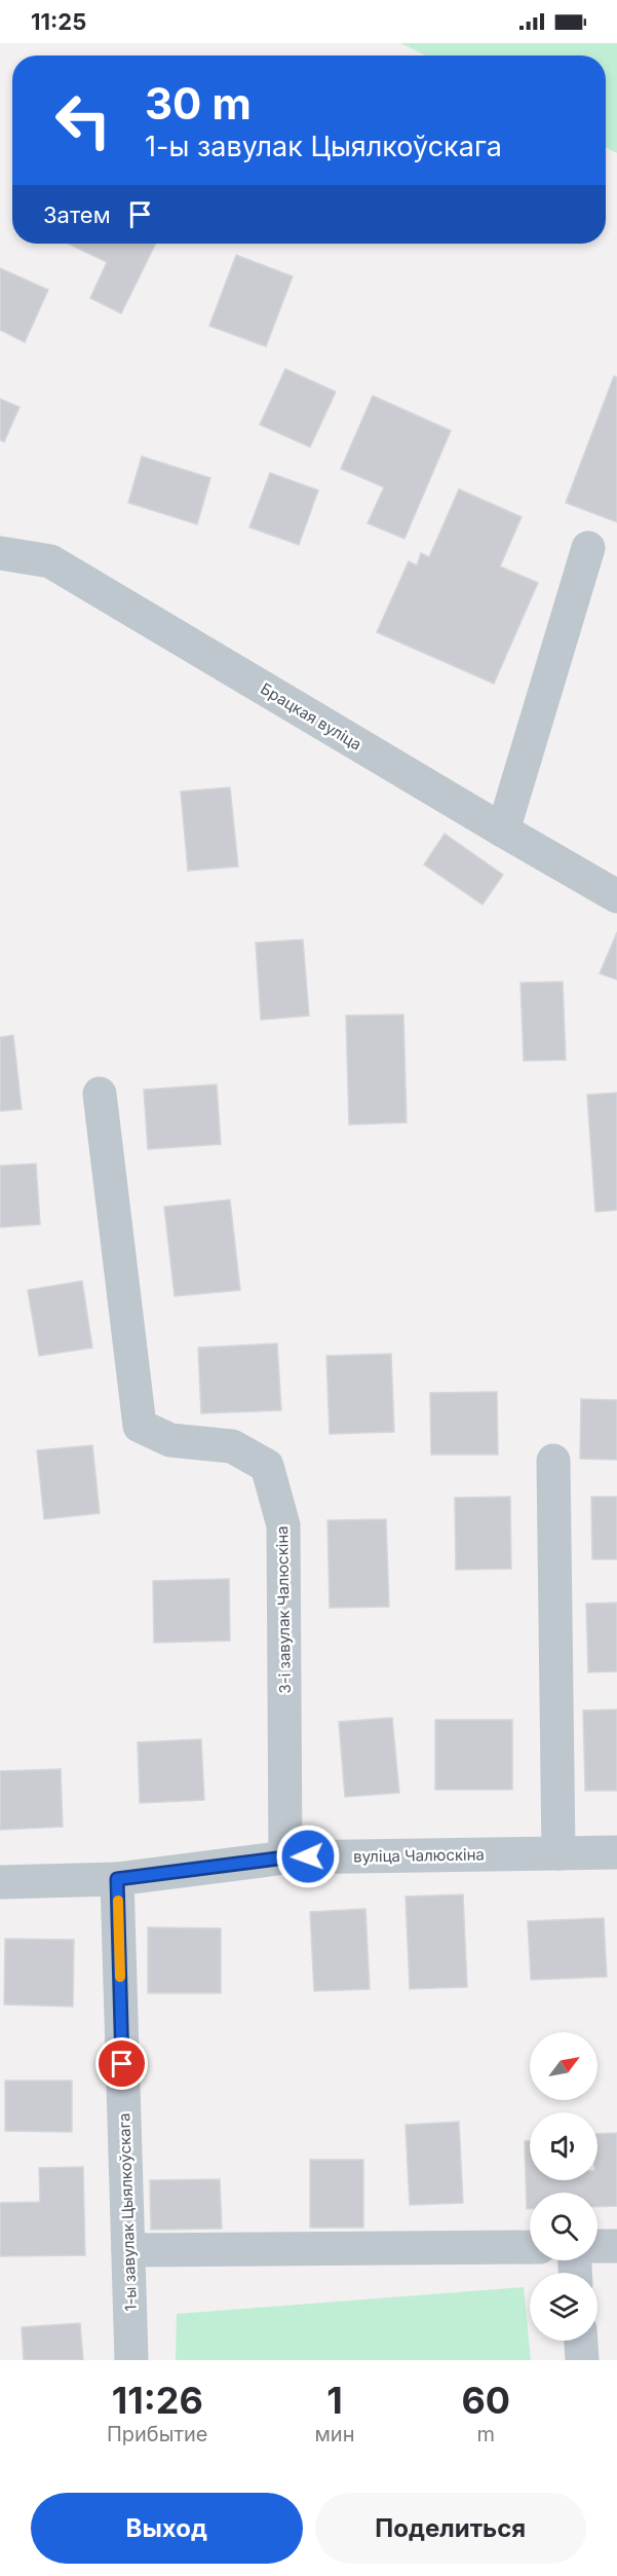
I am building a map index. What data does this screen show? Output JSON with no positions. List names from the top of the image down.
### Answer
{
  "streets": {
    "street": [
      "Брацкая вуліца",
      "3-і завулак Чалюскіна",
      "вуліца Чалюскіна",
      "1-ы завулак Цыялкоўскага"
    ]
  },
  "crossings": [
    ["3-і завулак Чалюскіна", "вуліца Чалюскіна"],
    ["вуліца Чалюскіна", "1-ы завулак Цыялкоўскага"]
  ],
  "north": "top right",
  "page": {
    "status": "11:25",
    "turn": ["30 m", "1-ы завулак Цыялкоўскага"],
    "then": "Затем",
    "eta": [
      "11:26",
      "Прибытие",
      "1",
      "мин",
      "60",
      "m"
    ],
    "buttons": ["Выход", "Поделиться"]
  }
}
